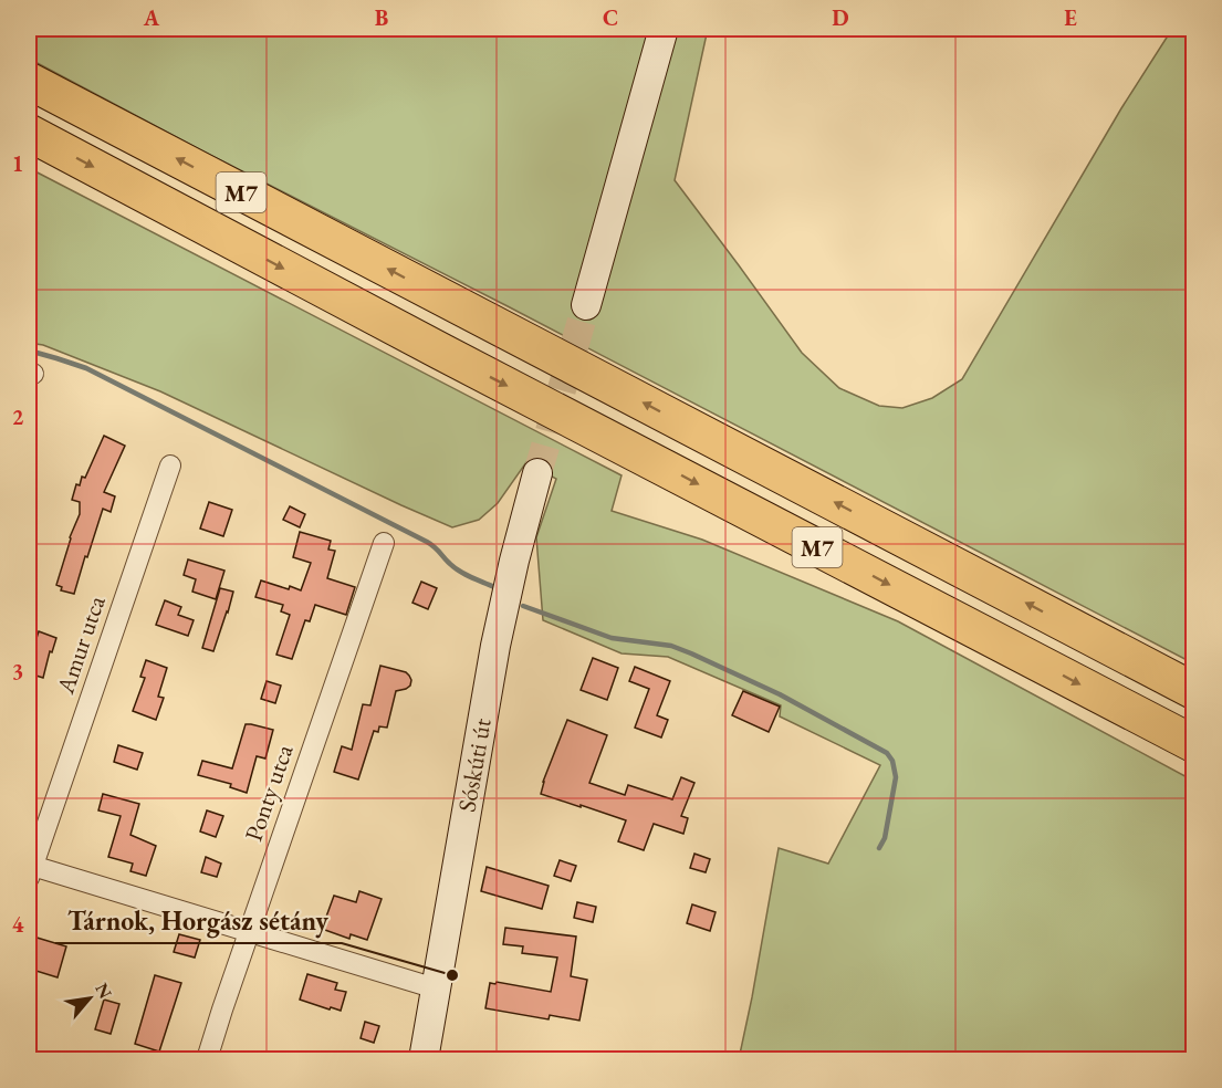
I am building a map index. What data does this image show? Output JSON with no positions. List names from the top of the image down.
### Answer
{
  "streets": {
    "highway": ["M7"],
    "main road": ["Sóskúti út"],
    "street": ["Amur utca", "Ponty utca"]
  },
  "places": ["Tárnok, Horgász sétány"],
  "north": "top right",
  "grid": {
    "columns": [
      "A",
      "B",
      "C",
      "D",
      "E"
    ],
    "rows": [
      "1",
      "2",
      "3",
      "4"
    ]
  }
}
